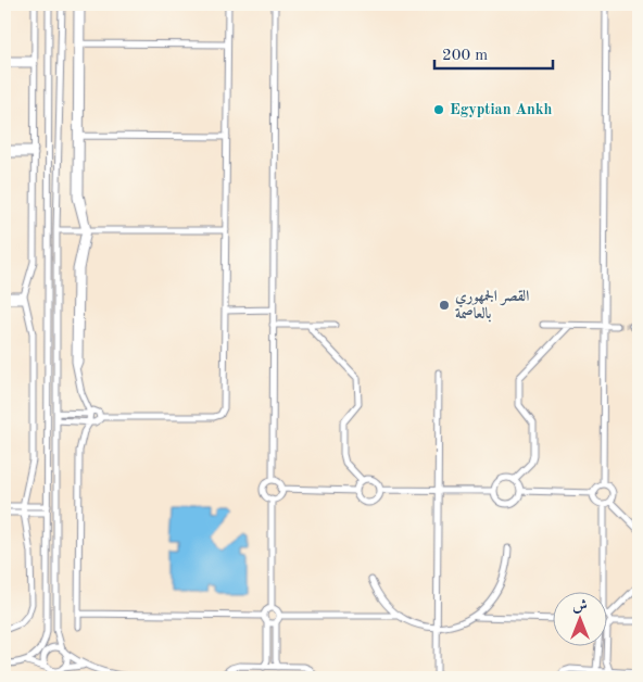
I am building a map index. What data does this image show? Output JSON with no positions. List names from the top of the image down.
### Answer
{
  "places": ["Egyptian Ankh", "القصر الجمهوري بالعاصمة"],
  "scale_bar": "200 m",
  "north": "top"
}
